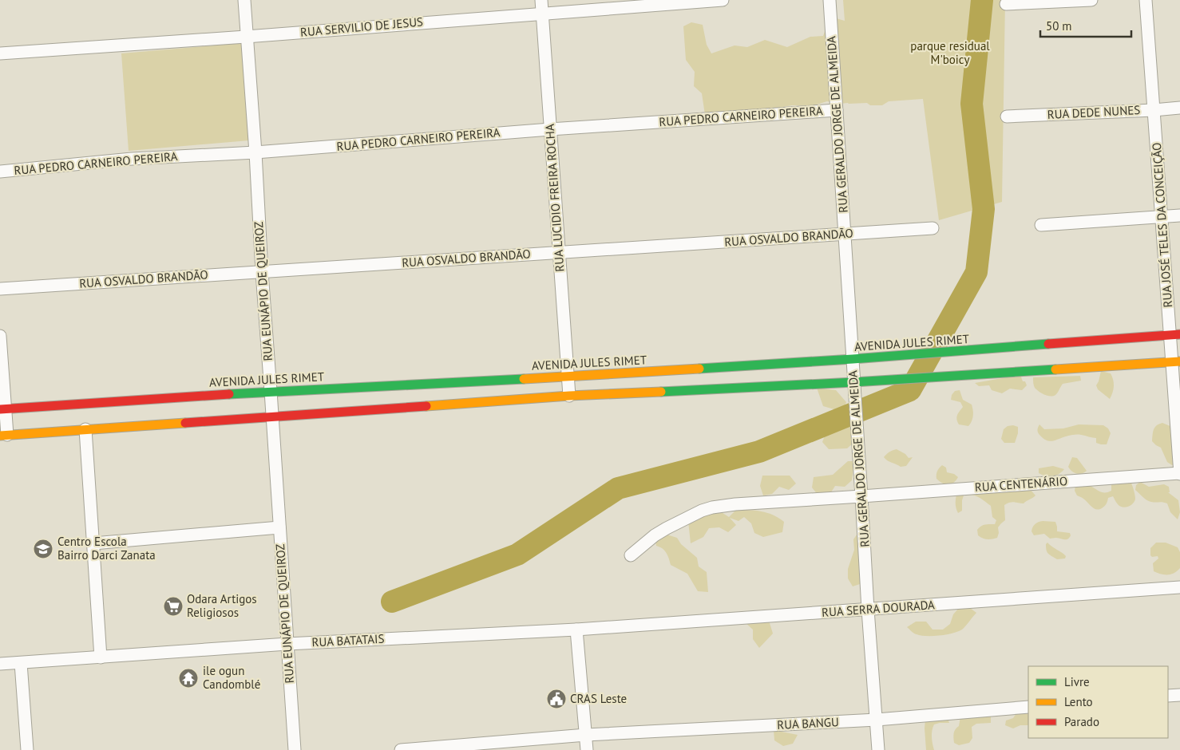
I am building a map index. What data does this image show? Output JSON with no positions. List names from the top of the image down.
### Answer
{
  "streets": {
    "main road": ["AVENIDA JULES RIMET"],
    "street": [
      "RUA SERVILIO DE JESUS",
      "RUA DEDE NUNES",
      "RUA PEDRO CARNEIRO PEREIRA",
      "RUA GERALDO JORGE DE ALMEIDA",
      "RUA LUCIDIO FREIRA ROCHA",
      "RUA JOSÉ TELES DA CONCEIÇÃO",
      "RUA OSVALDO BRANDÃO",
      "RUA EUNÁPIO DE QUEIROZ",
      "RUA CENTENÁRIO",
      "RUA SERRA DOURADA",
      "RUA BATATAIS",
      "RUA BANGU"
    ]
  },
  "crossings": [
    ["RUA SERVILIO DE JESUS", "RUA LUCIDIO FREIRA ROCHA"],
    ["RUA SERVILIO DE JESUS", "RUA EUNÁPIO DE QUEIROZ"],
    ["RUA DEDE NUNES", "RUA JOSÉ TELES DA CONCEIÇÃO"],
    ["RUA PEDRO CARNEIRO PEREIRA", "RUA GERALDO JORGE DE ALMEIDA"],
    ["RUA PEDRO CARNEIRO PEREIRA", "RUA LUCIDIO FREIRA ROCHA"],
    ["RUA PEDRO CARNEIRO PEREIRA", "RUA EUNÁPIO DE QUEIROZ"],
    ["RUA GERALDO JORGE DE ALMEIDA", "RUA OSVALDO BRANDÃO"],
    ["RUA GERALDO JORGE DE ALMEIDA", "AVENIDA JULES RIMET"],
    ["RUA GERALDO JORGE DE ALMEIDA", "RUA CENTENÁRIO"],
    ["RUA GERALDO JORGE DE ALMEIDA", "RUA SERRA DOURADA"],
    ["RUA GERALDO JORGE DE ALMEIDA", "RUA BANGU"],
    ["RUA LUCIDIO FREIRA ROCHA", "RUA OSVALDO BRANDÃO"],
    ["RUA LUCIDIO FREIRA ROCHA", "AVENIDA JULES RIMET"],
    ["RUA JOSÉ TELES DA CONCEIÇÃO", "AVENIDA JULES RIMET"],
    ["RUA JOSÉ TELES DA CONCEIÇÃO", "RUA CENTENÁRIO"],
    ["RUA OSVALDO BRANDÃO", "RUA EUNÁPIO DE QUEIROZ"],
    ["RUA EUNÁPIO DE QUEIROZ", "AVENIDA JULES RIMET"],
    ["RUA EUNÁPIO DE QUEIROZ", "RUA BATATAIS"],
    ["RUA SERRA DOURADA", "RUA BATATAIS"]
  ],
  "parks": ["parque residual M'boicy"],
  "places": {
    "school or university": ["Centro Escola Bairro Darci Zanata"],
    "supermarket": ["Odara Artigos Religiosos"],
    "temple": ["ile ogun Candomblé"],
    "public building": ["CRAS Leste"]
  },
  "legend": ["Livre", "Lento", "Parado"],
  "scale_bar": "50 m"
}
